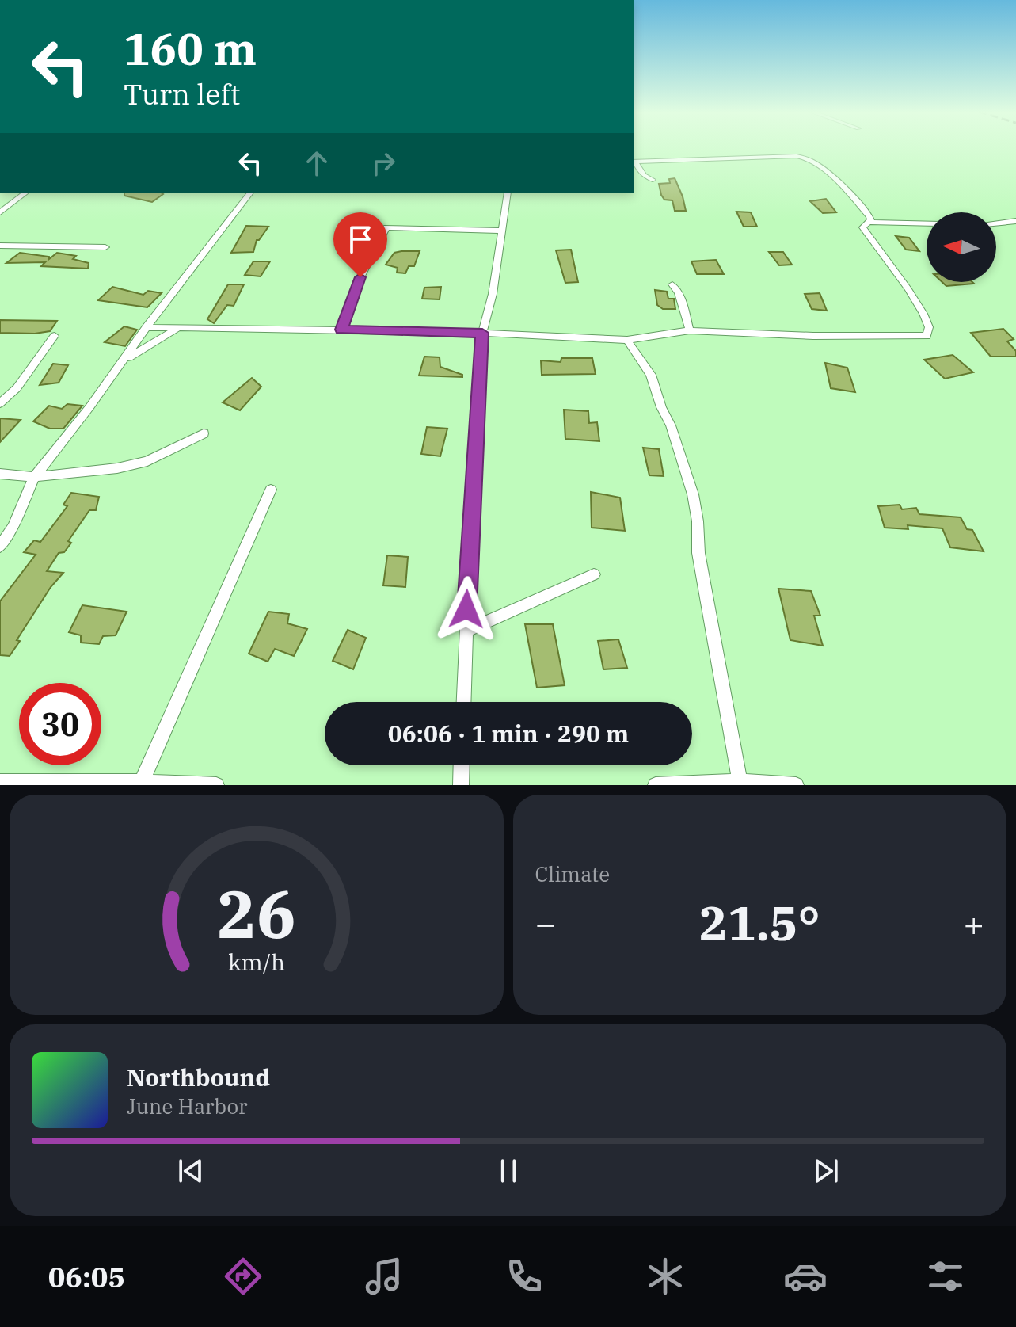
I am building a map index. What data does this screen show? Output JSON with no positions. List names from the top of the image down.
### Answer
{
  "north": "left",
  "page": {
    "turn": ["160 m", "Turn left"],
    "limit": "30",
    "trip": "06:06 · 1 min · 290 m",
    "tile": "Climate",
    "heat": ["−", "21.5°", "+"],
    "song": ["Northbound", "June Harbor"],
    "tabs": "06:05",
    "gauge": ["26", "km/h"]
  }
}
